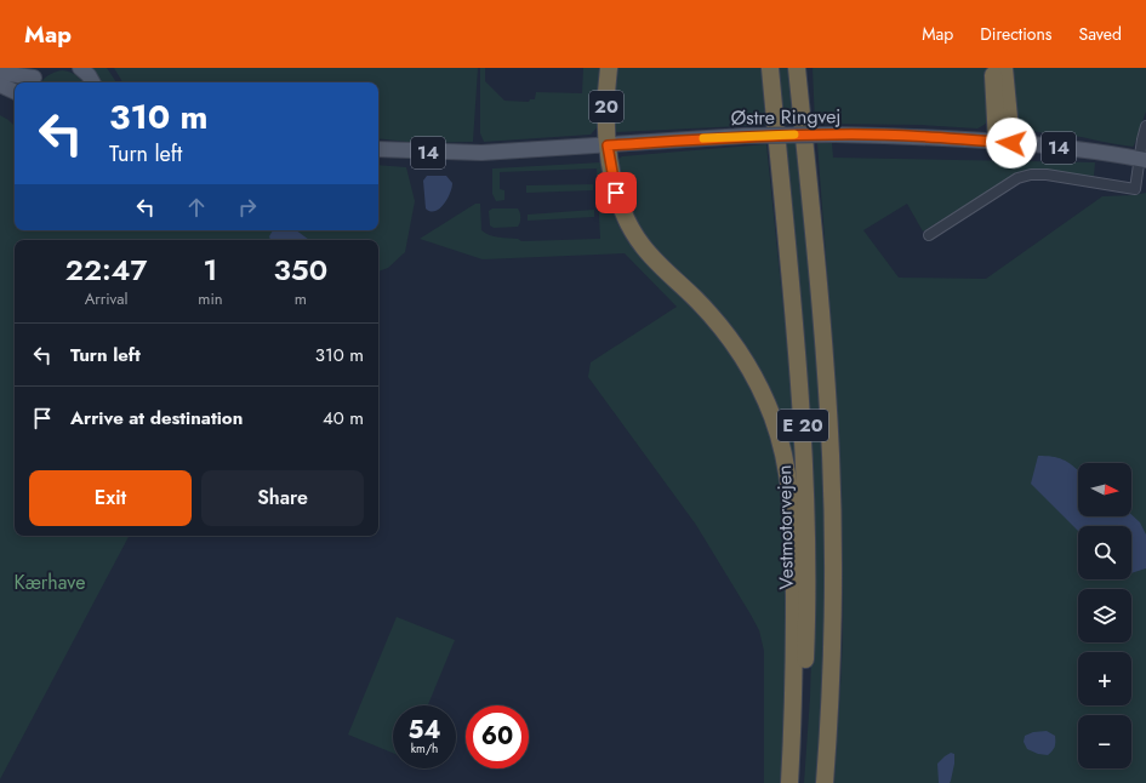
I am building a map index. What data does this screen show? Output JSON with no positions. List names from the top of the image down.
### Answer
{
  "streets": {
    "highway": ["20", "E 20", "Vestmotorvejen"],
    "main road": ["Østre Ringvej", "14"]
  },
  "crossings": [
    ["20", "Østre Ringvej"],
    ["20", "E 20"],
    ["Østre Ringvej", "E 20"]
  ],
  "parks": ["Kærhave"],
  "north": "right",
  "page": {
    "header": "Map",
    "nav": ["Map", "Directions", "Saved"],
    "turn": ["310 m", "Turn left"],
    "eta": [
      "22:47",
      "Arrival",
      "1",
      "min",
      "350",
      "m"
    ],
    "list": [
      {
        "name": "Turn left",
        "value": "310 m"
      },
      {
        "name": "Arrive at destination",
        "value": "40 m"
      }
    ],
    "buttons": ["Exit", "Share"],
    "map_buttons": ["+", "−"],
    "speed": "54 km/h",
    "limit": "60"
  }
}
